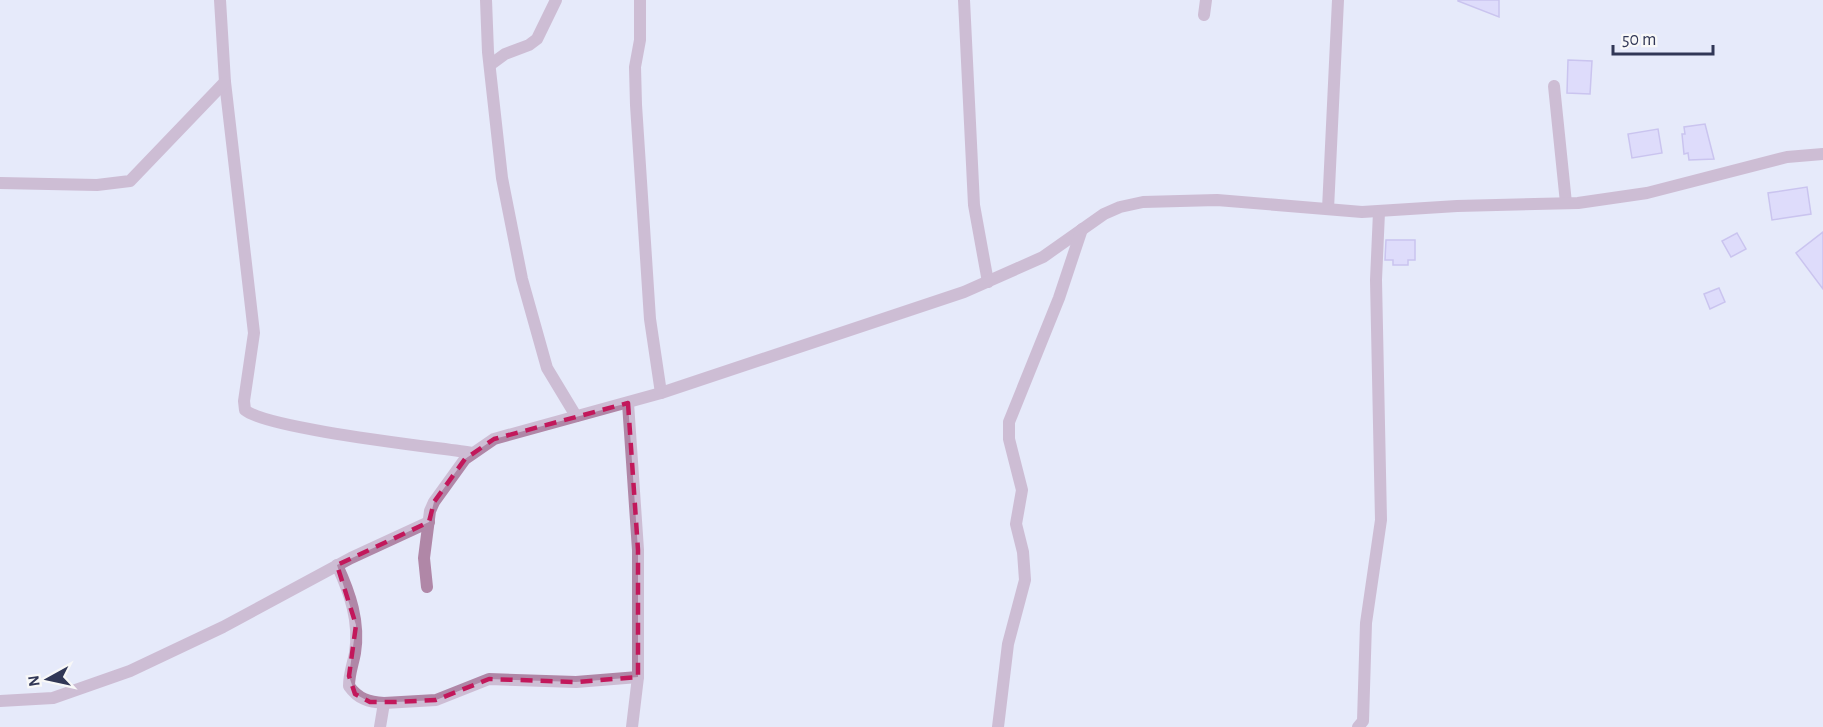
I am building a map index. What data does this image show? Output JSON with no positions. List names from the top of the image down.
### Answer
{
  "scale_bar": "50 m",
  "north": "left"
}
